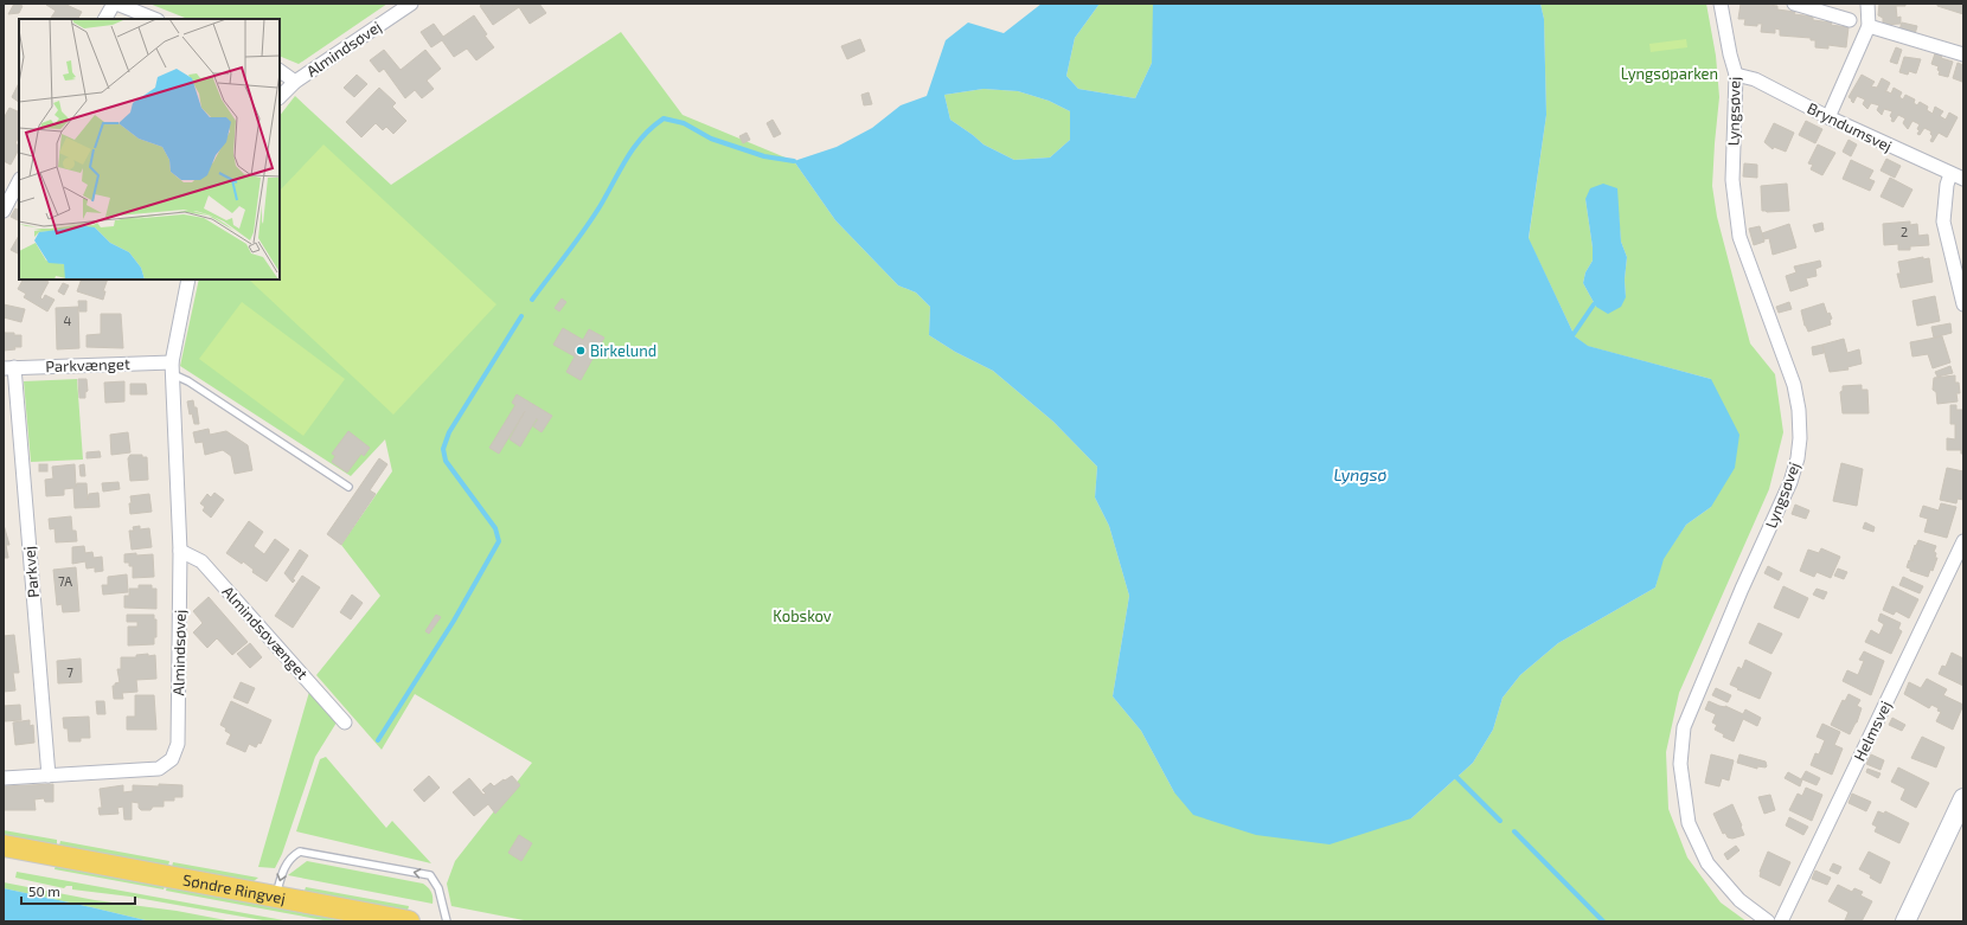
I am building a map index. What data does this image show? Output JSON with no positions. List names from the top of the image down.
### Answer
{
  "streets": {
    "main road": ["Søndre Ringvej"],
    "street": [
      "Almindsøvej",
      "Lyngsøvej",
      "Bryndumsvej",
      "Parkvænget",
      "Parkvej",
      "Almindsøvænget",
      "Helmsvej"
    ]
  },
  "crossings": [
    ["Almindsøvej", "Parkvænget"],
    ["Almindsøvej", "Parkvej"],
    ["Almindsøvej", "Almindsøvænget"],
    ["Lyngsøvej", "Bryndumsvej"],
    ["Parkvænget", "Parkvej"]
  ],
  "water": ["Lyngsø"],
  "parks": ["Lyngsøparken", "Kobskov"],
  "places": ["Birkelund"],
  "house_numbers": [
    "2",
    "4",
    "7A",
    "7"
  ],
  "scale_bar": "50 m"
}
